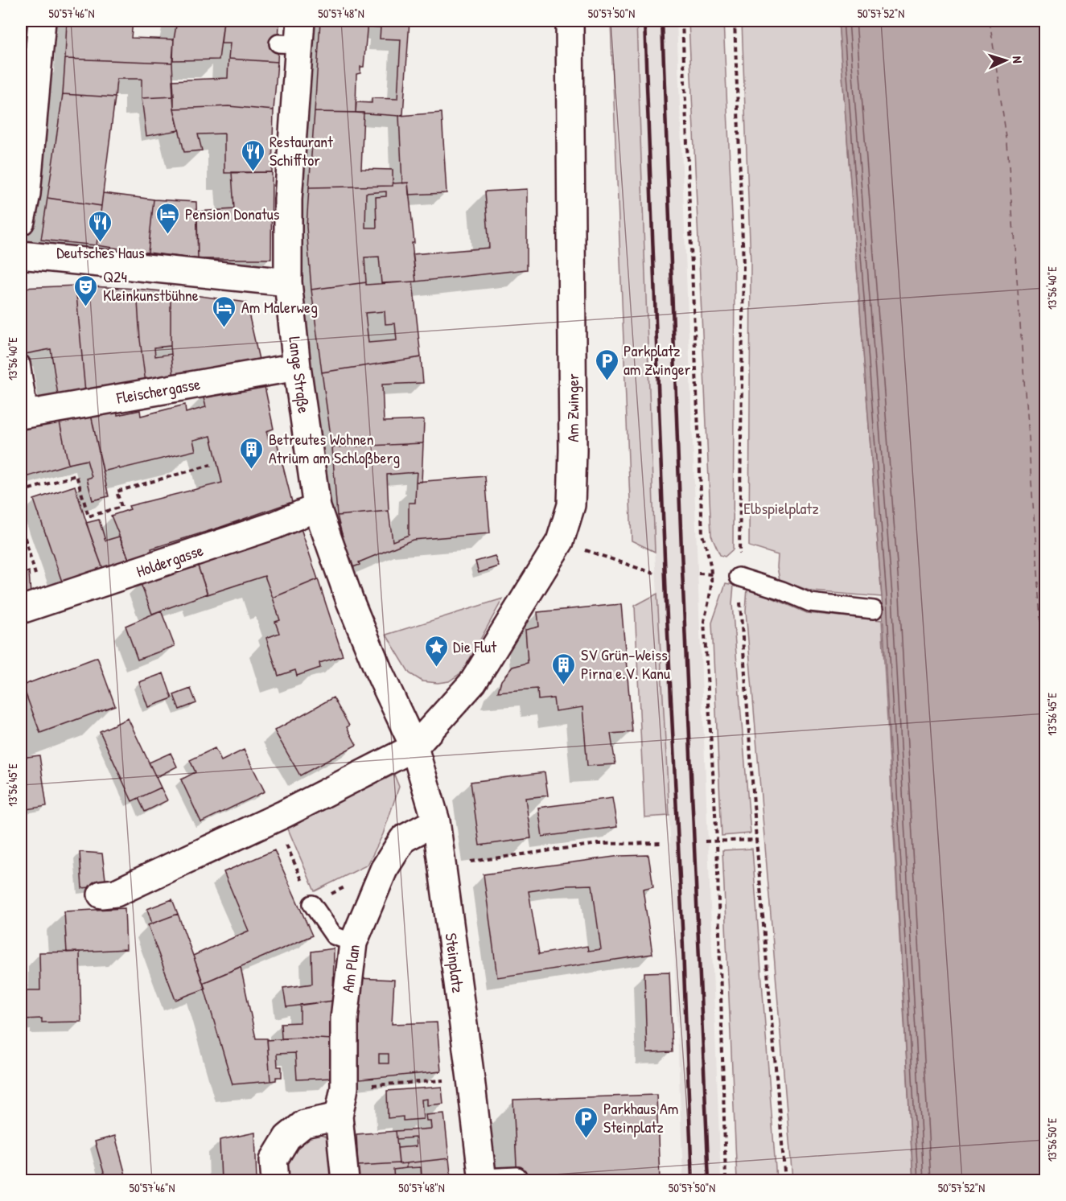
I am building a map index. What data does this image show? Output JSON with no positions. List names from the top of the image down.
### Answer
{
  "streets": {
    "street": [
      "Lange Straße",
      "Fleischergasse",
      "Am Zwinger",
      "Holdergasse",
      "Steinplatz",
      "Am Plan"
    ]
  },
  "crossings": [
    ["Lange Straße", "Fleischergasse"],
    ["Lange Straße", "Holdergasse"],
    ["Lange Straße", "Steinplatz"],
    ["Am Zwinger", "Steinplatz"],
    ["Steinplatz", "Am Plan"]
  ],
  "parks": ["Elbspielplatz"],
  "places": {
    "restaurant": ["Restaurant Schifftor", "Deutsches Haus"],
    "hotel": ["Pension Donatus", "Am Malerweg"],
    "theatre": ["Q24 Kleinkunstbühne"],
    "parking": ["Parkplatz am Zwinger", "Parkhaus Am Steinplatz"],
    "building": ["Betreutes Wohnen Atrium am Schloßberg", "SV Grün-Weiss Pirna e.V. Kanu"],
    "place": ["Die Flut"]
  },
  "north": "right",
  "coordinates": [
    "50°57'46\"N",
    "50°57'48\"N",
    "50°57'50\"N",
    "50°57'52\"N",
    "13°56'40\"E",
    "13°56'45\"E",
    "13°56'50\"E"
  ]
}
